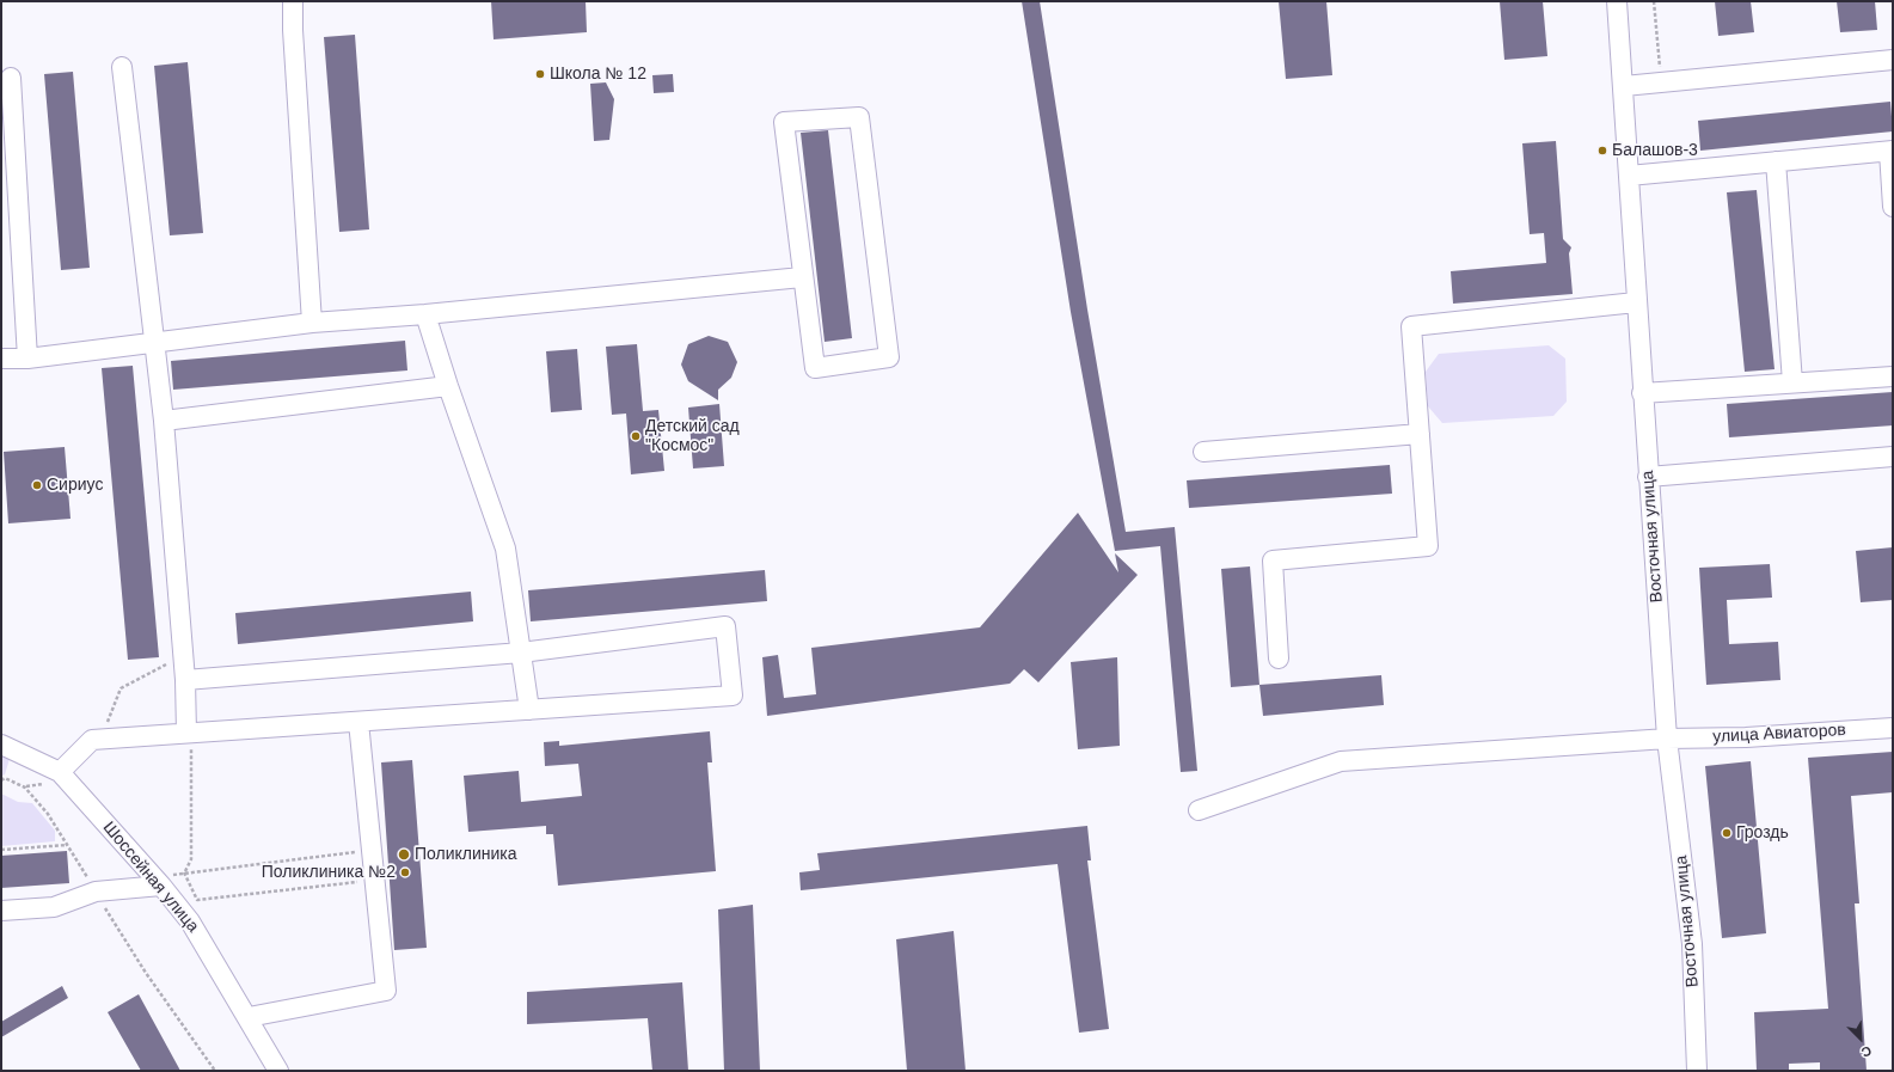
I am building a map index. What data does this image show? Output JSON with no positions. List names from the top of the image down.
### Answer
{
  "streets": {
    "street": ["Восточная улица", "улица Авиаторов", "Шоссейная улица"]
  },
  "crossings": [
    ["Восточная улица", "улица Авиаторов"]
  ],
  "places": [
    "Школа № 12",
    "Балашов-3",
    "Детский сад \"Космос\"",
    "Сириус",
    "Гроздь",
    "Поликлиника",
    "Поликлиника №2"
  ],
  "north": "bottom right"
}
